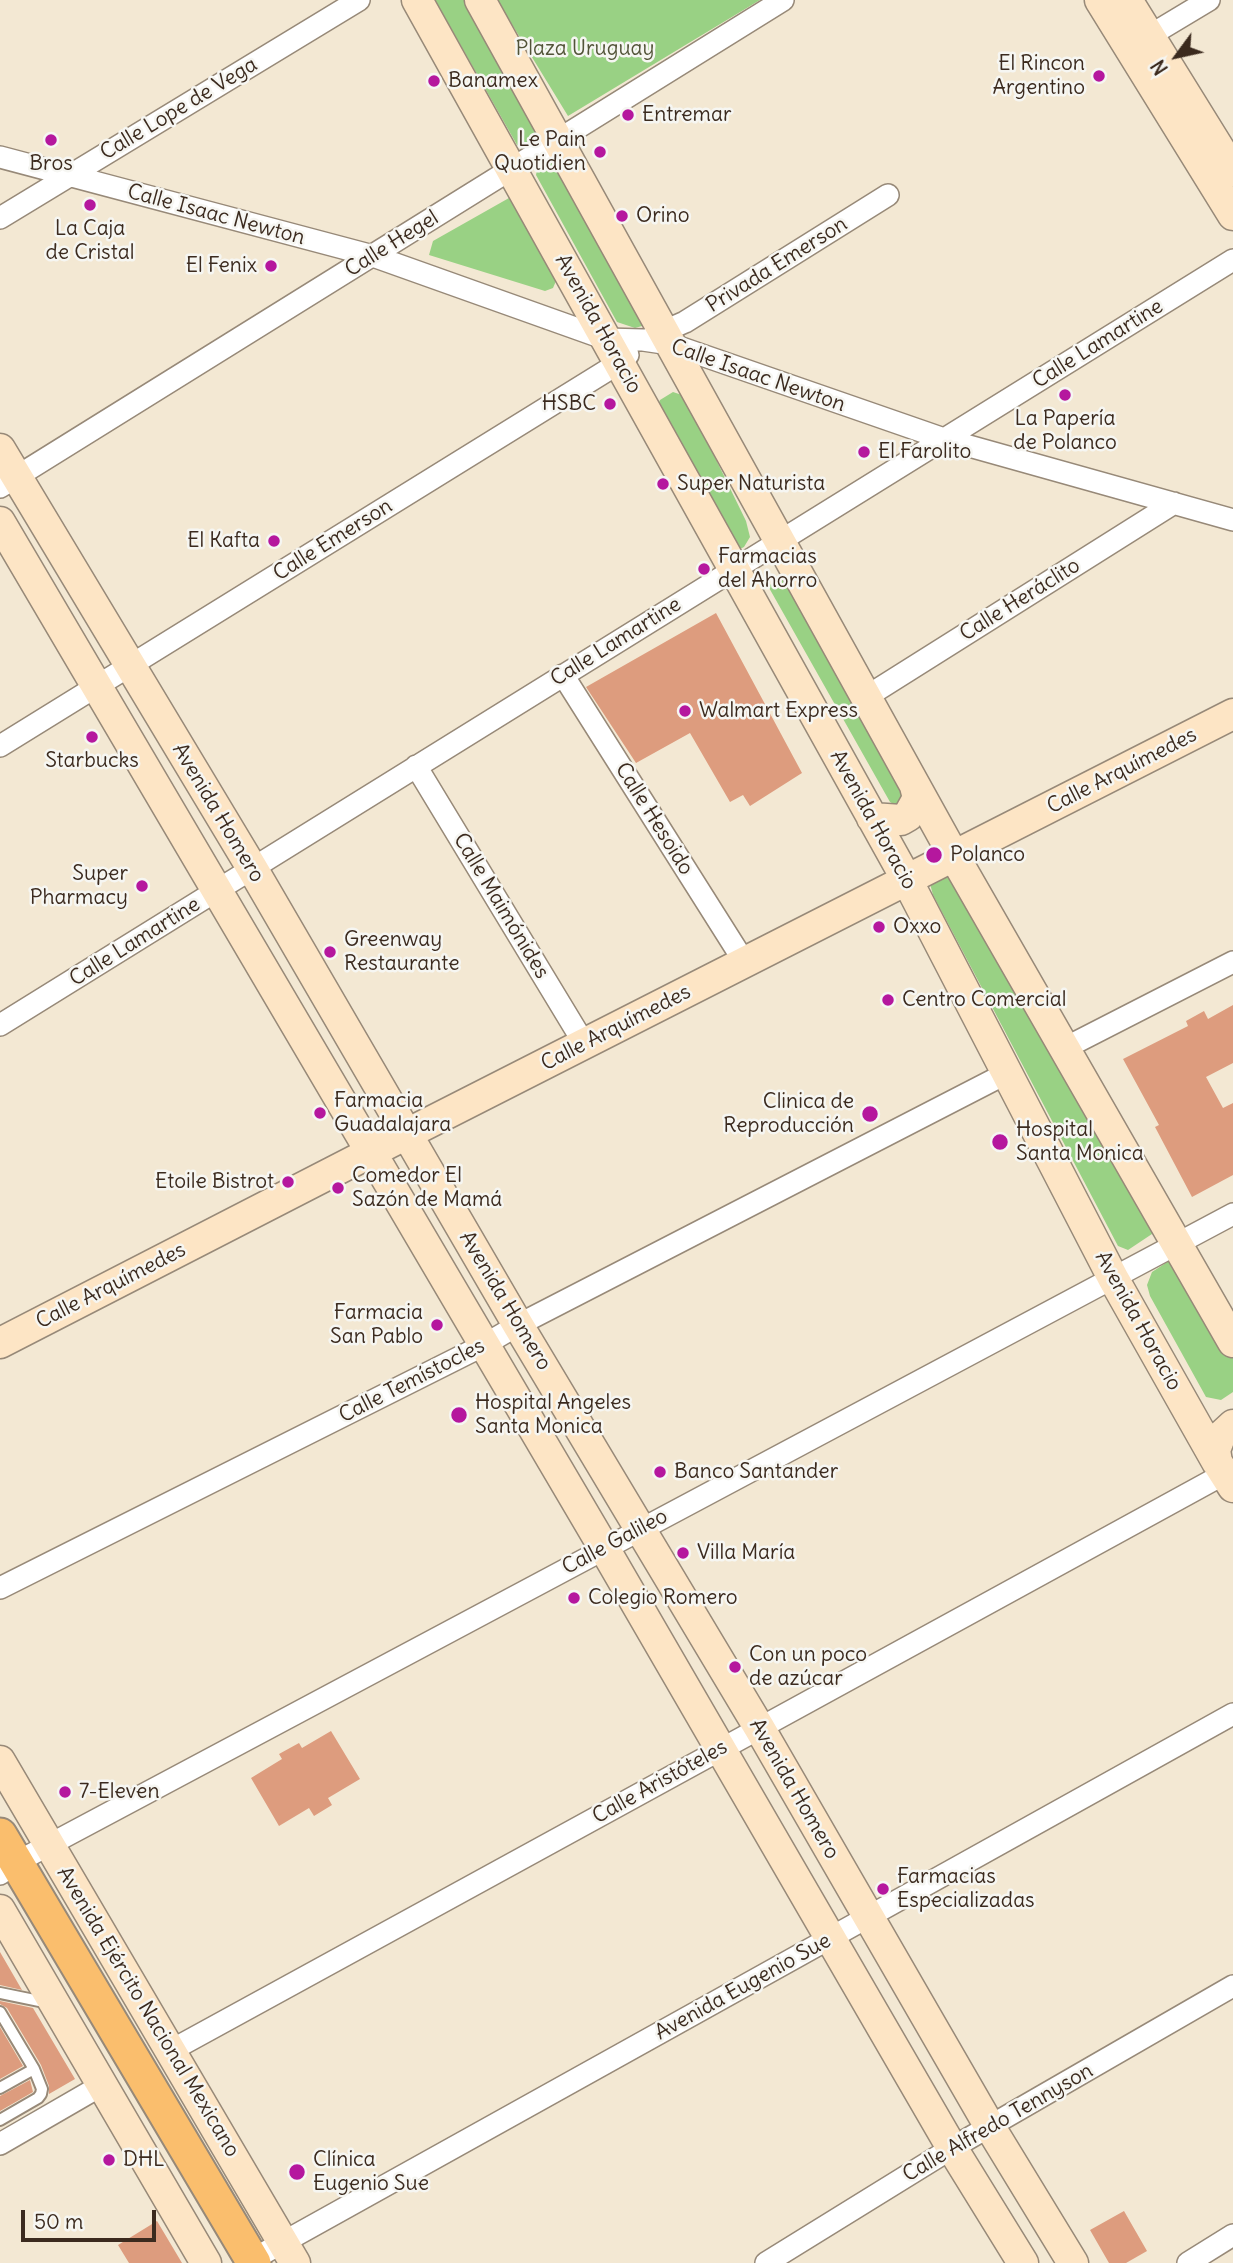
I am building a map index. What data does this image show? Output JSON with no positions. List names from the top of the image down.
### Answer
{
  "streets": {
    "main road": ["Avenida Ejército Nacional Mexicano"],
    "street": [
      "Calle Lope de Vega",
      "Calle Isaac Newton",
      "Calle Hegel",
      "Privada Emerson",
      "Avenida Horacio",
      "Calle Lamartine",
      "Calle Emerson",
      "Calle Heráclito",
      "Calle Arquímedes",
      "Avenida Homero",
      "Calle Hesoido",
      "Calle Maimónides",
      "Calle Temístocles",
      "Calle Galileo",
      "Calle Aristóteles",
      "Avenida Eugenio Sue",
      "Calle Alfredo Tennyson"
    ]
  },
  "crossings": [
    ["Calle Lope de Vega", "Calle Isaac Newton"],
    ["Calle Isaac Newton", "Calle Hegel"],
    ["Calle Isaac Newton", "Privada Emerson"],
    ["Calle Isaac Newton", "Avenida Horacio"],
    ["Calle Isaac Newton", "Calle Lamartine"],
    ["Calle Isaac Newton", "Calle Emerson"],
    ["Calle Isaac Newton", "Calle Heráclito"],
    ["Calle Hegel", "Avenida Horacio"],
    ["Calle Hegel", "Avenida Homero"],
    ["Avenida Horacio", "Calle Lamartine"],
    ["Avenida Horacio", "Calle Emerson"],
    ["Avenida Horacio", "Calle Arquímedes"],
    ["Avenida Horacio", "Calle Temístocles"],
    ["Avenida Horacio", "Calle Galileo"],
    ["Avenida Horacio", "Calle Aristóteles"],
    ["Calle Lamartine", "Avenida Homero"],
    ["Calle Lamartine", "Calle Hesoido"],
    ["Calle Lamartine", "Calle Maimónides"],
    ["Calle Emerson", "Avenida Homero"],
    ["Calle Arquímedes", "Avenida Homero"],
    ["Calle Arquímedes", "Calle Hesoido"],
    ["Calle Arquímedes", "Calle Maimónides"],
    ["Avenida Homero", "Calle Temístocles"],
    ["Avenida Homero", "Calle Galileo"],
    ["Avenida Homero", "Calle Aristóteles"],
    ["Avenida Homero", "Avenida Eugenio Sue"],
    ["Avenida Homero", "Calle Alfredo Tennyson"],
    ["Calle Galileo", "Avenida Ejército Nacional Mexicano"],
    ["Calle Aristóteles", "Avenida Ejército Nacional Mexicano"],
    ["Avenida Eugenio Sue", "Avenida Ejército Nacional Mexicano"]
  ],
  "parks": ["Plaza Uruguay"],
  "places": [
    "El Rincon Argentino",
    "Banamex",
    "Entremar",
    "Bros",
    "Le Pain Quotidien",
    "La Caja de Cristal",
    "Orino",
    "El Fenix",
    "La Papería de Polanco",
    "HSBC",
    "El Farolito",
    "Super Naturista",
    "El Kafta",
    "Farmacias del Ahorro",
    "Walmart Express",
    "Starbucks",
    "Polanco",
    "Super Pharmacy",
    "Oxxo",
    "Greenway Restaurante",
    "Centro Comercial",
    "Farmacia Guadalajara",
    "Clinica de Reproducción",
    "Hospital Santa Monica",
    "Etoile Bistrot",
    "Comedor El Sazón de Mamá",
    "Farmacia San Pablo",
    "Hospital Angeles Santa Monica",
    "Banco Santander",
    "Villa María",
    "Colegio Romero",
    "Con un poco de azúcar",
    "7-Eleven",
    "Farmacias Especializadas",
    "DHL",
    "Clínica Eugenio Sue"
  ],
  "scale_bar": "50 m",
  "north": "bottom left"
}
